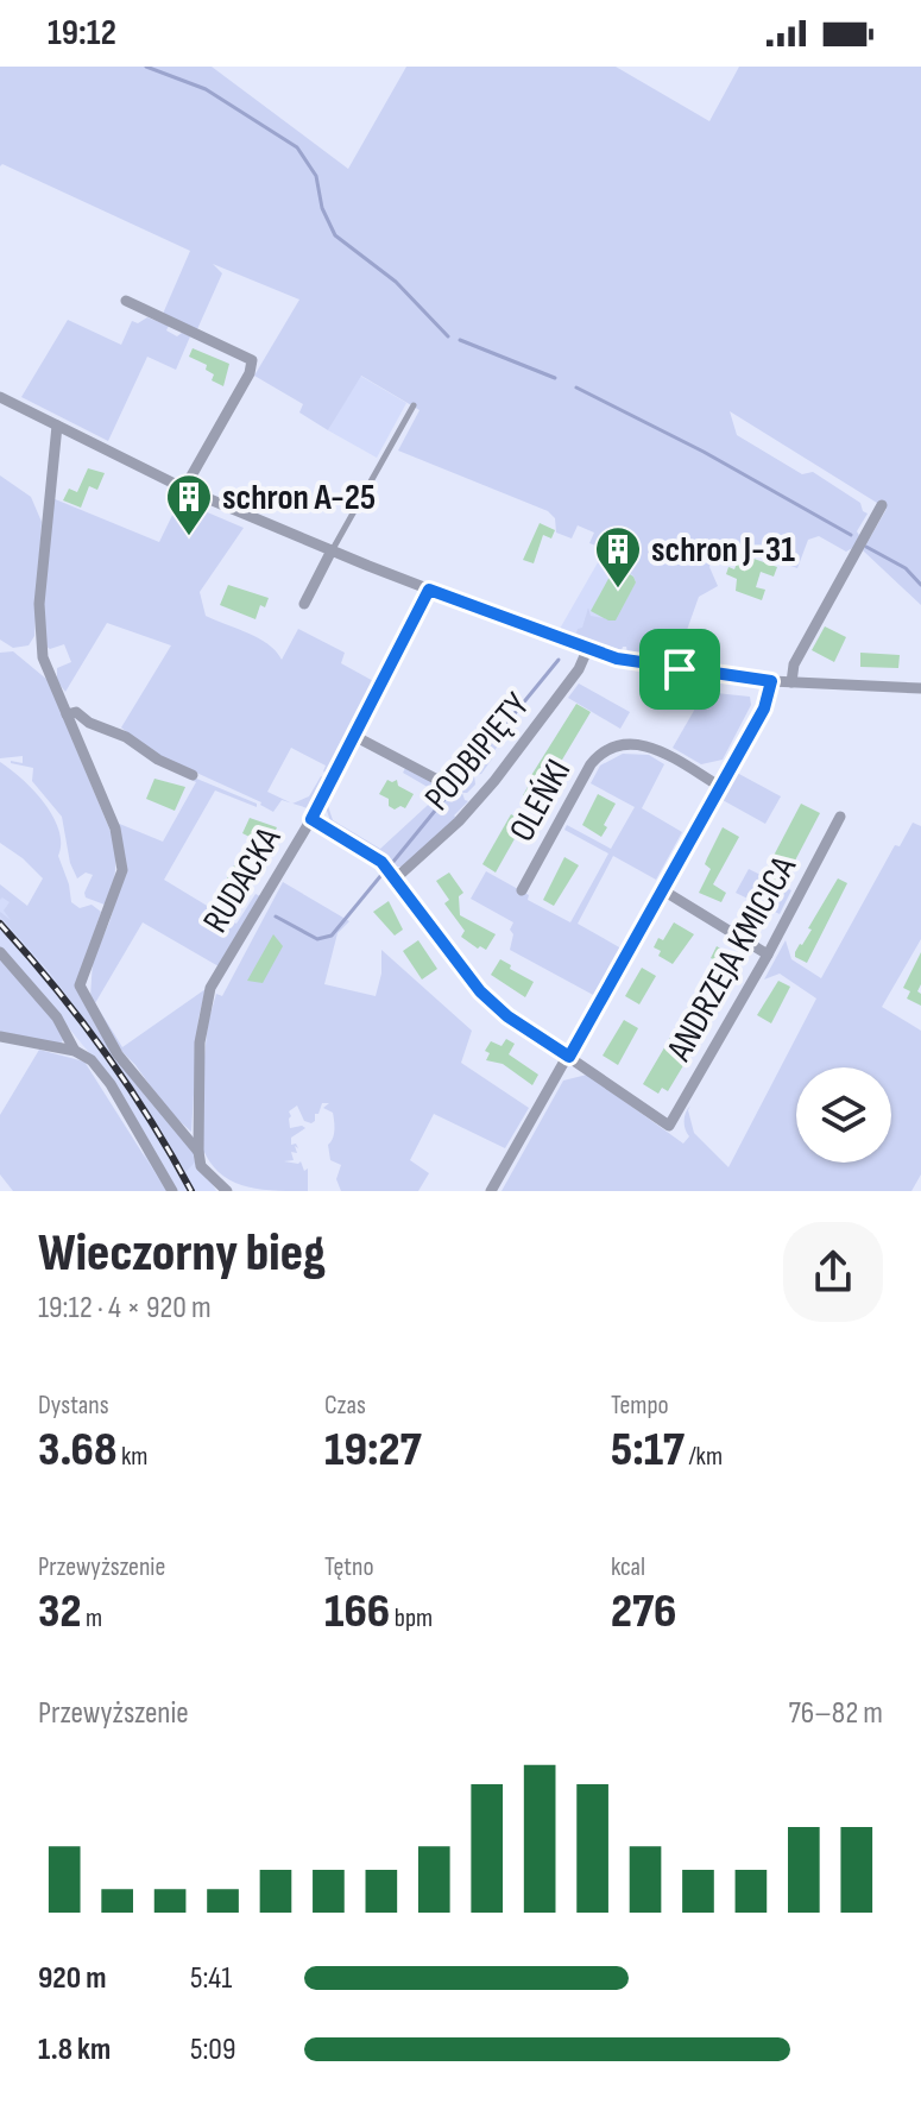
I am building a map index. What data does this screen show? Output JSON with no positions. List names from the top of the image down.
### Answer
{
  "streets": {
    "street": [
      "PODBIPIĘTY",
      "OLEŃKI",
      "RUDACKA",
      "ANDRZEJA KMICICA"
    ]
  },
  "places": {
    "building": ["schron A-25", "schron J-31"]
  },
  "page": {
    "status": "19:12",
    "heading": ["Wieczorny bieg", "19:12 · 4 × 920 m"],
    "stats": [
      ["Dystans", "3.68 km"],
      ["Czas", "19:27"],
      ["Tempo", "5:17 /km"],
      ["Przewyższenie", "32 m"],
      ["Tętno", "166 bpm"],
      ["kcal", "276"]
    ],
    "chart": ["Przewyższenie", "76–82 m"],
    "list": [
      {
        "name": "920 m",
        "note": "5:41"
      },
      {
        "name": "1.8 km",
        "note": "5:09"
      }
    ]
  }
}
